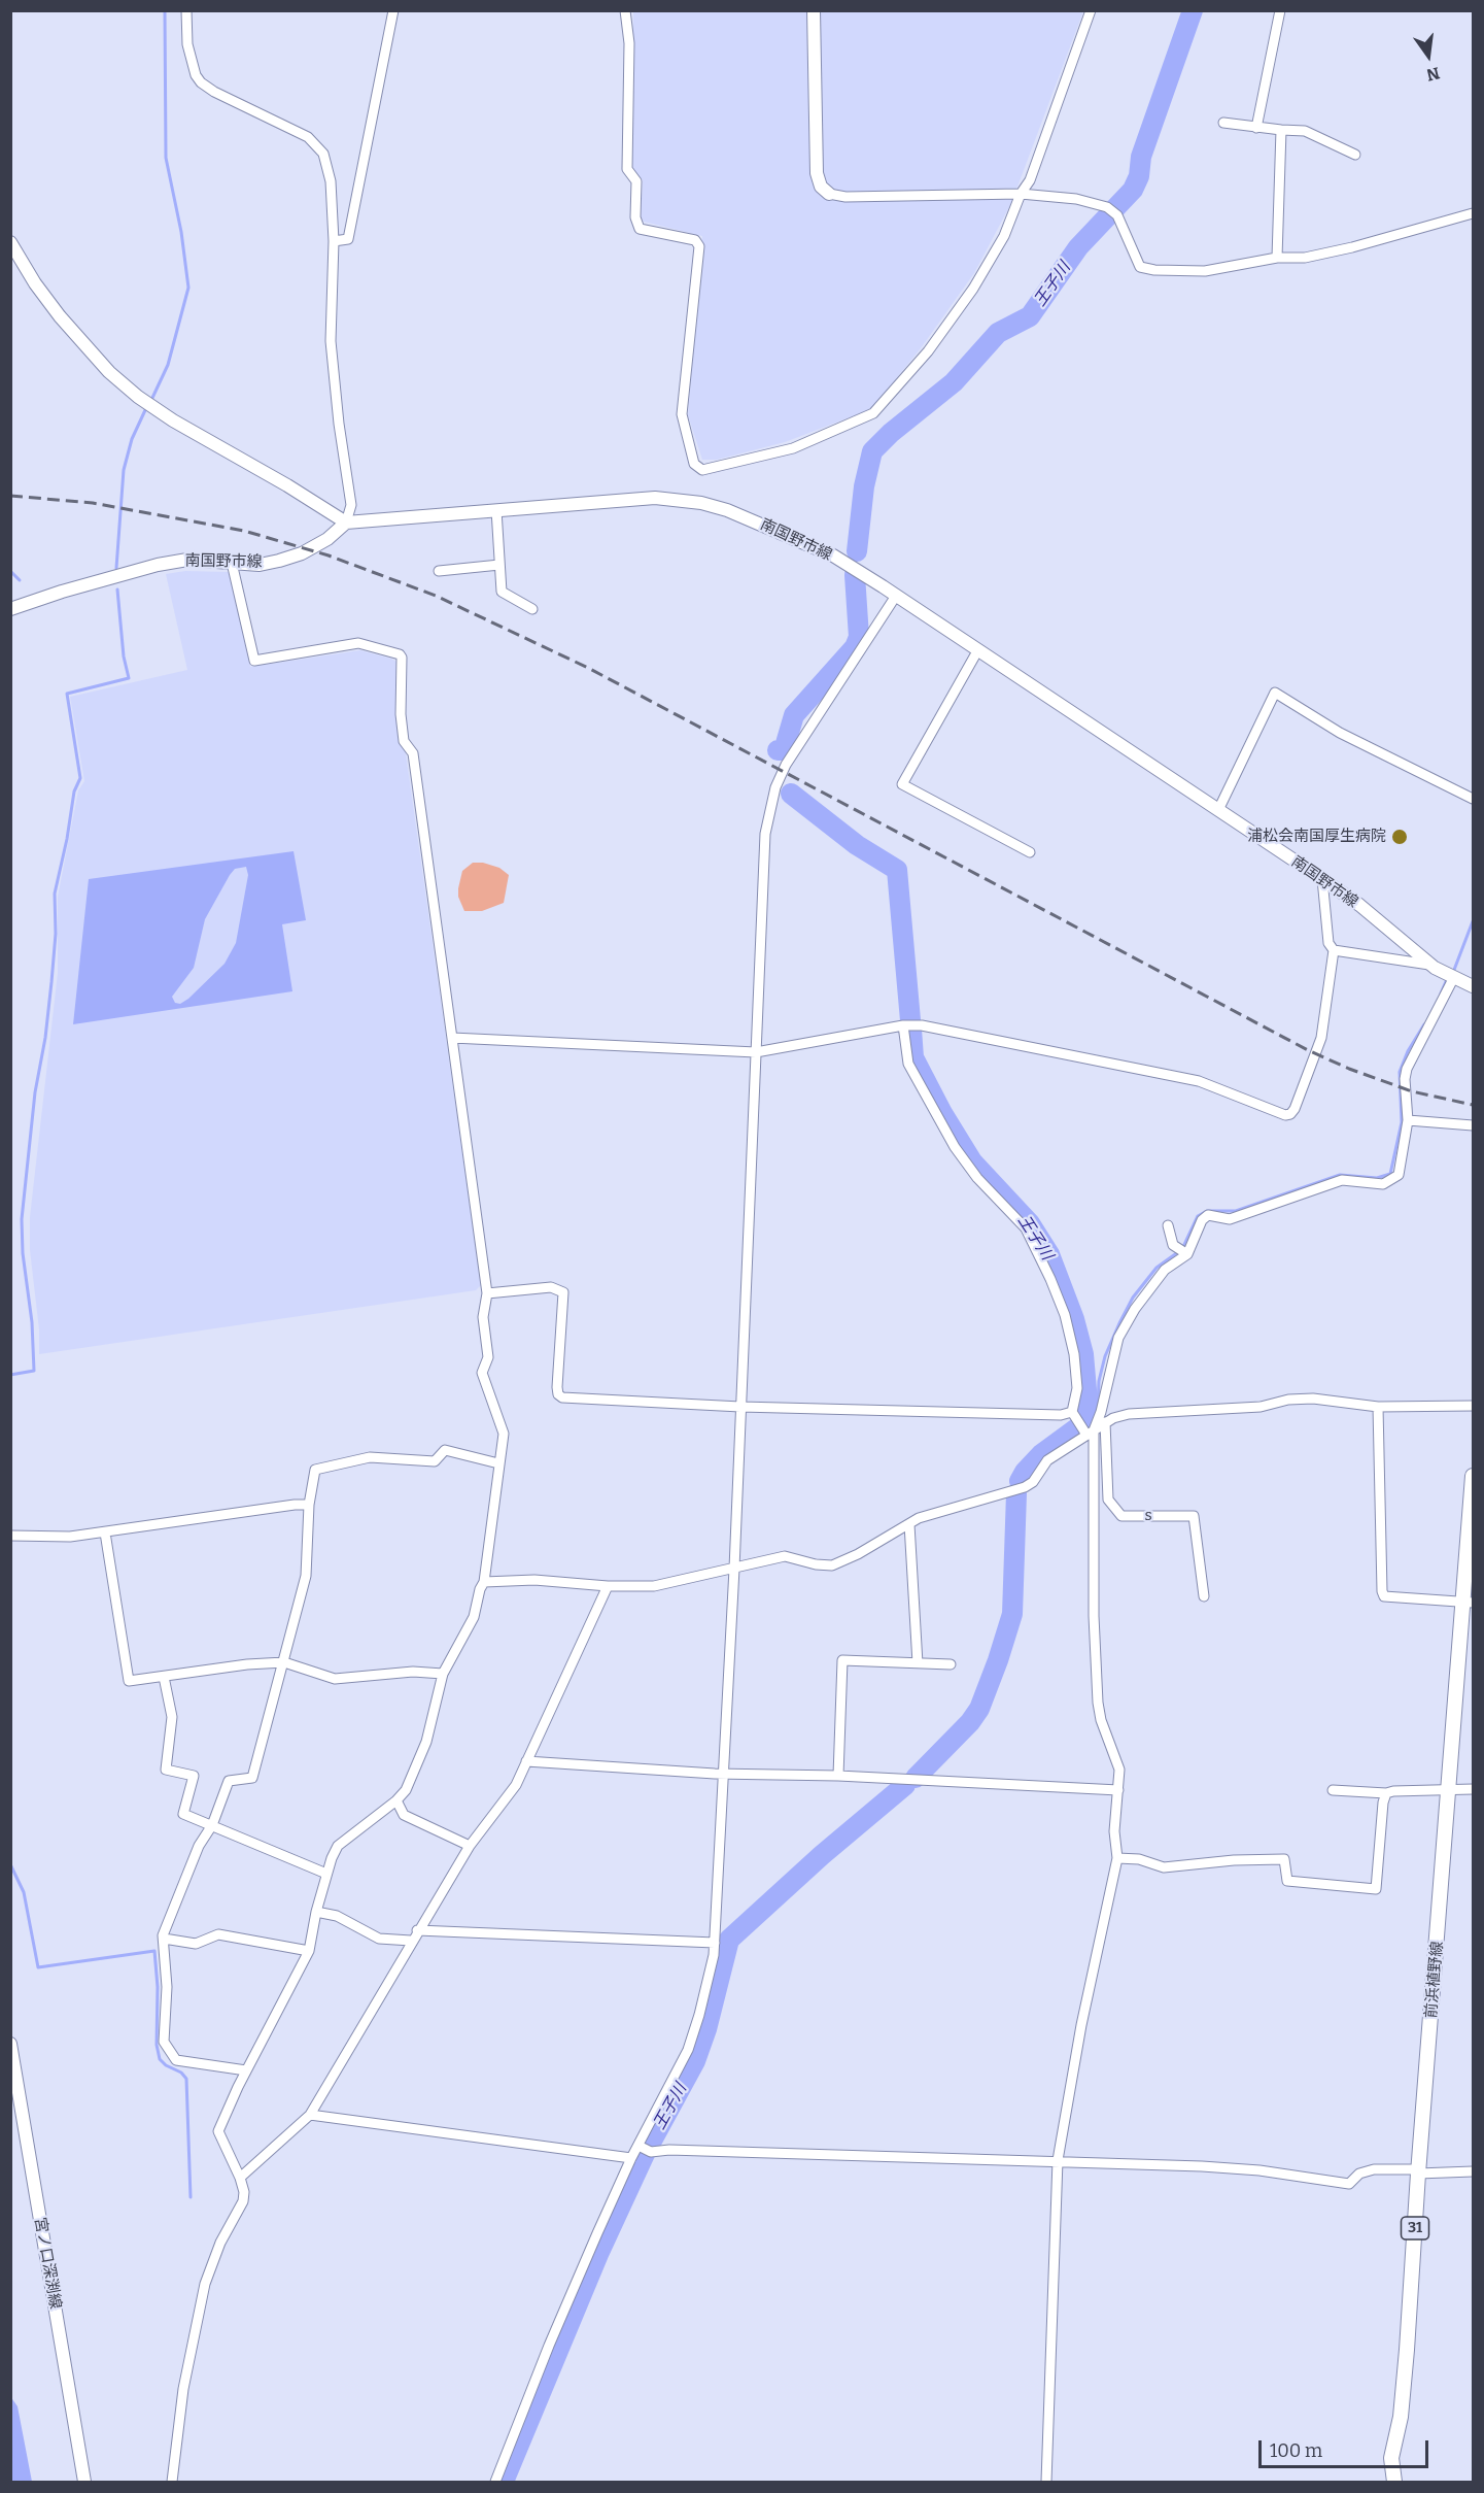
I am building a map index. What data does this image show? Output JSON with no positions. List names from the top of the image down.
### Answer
{
  "streets": {
    "main road": [
      "南国野市線",
      "前浜植野線",
      "31",
      "宮ノ口深渕線"
    ],
    "street": ["s"]
  },
  "water": ["王子川"],
  "places": ["浦松会南国厚生病院"],
  "scale_bar": "100 m",
  "north": "bottom"
}
